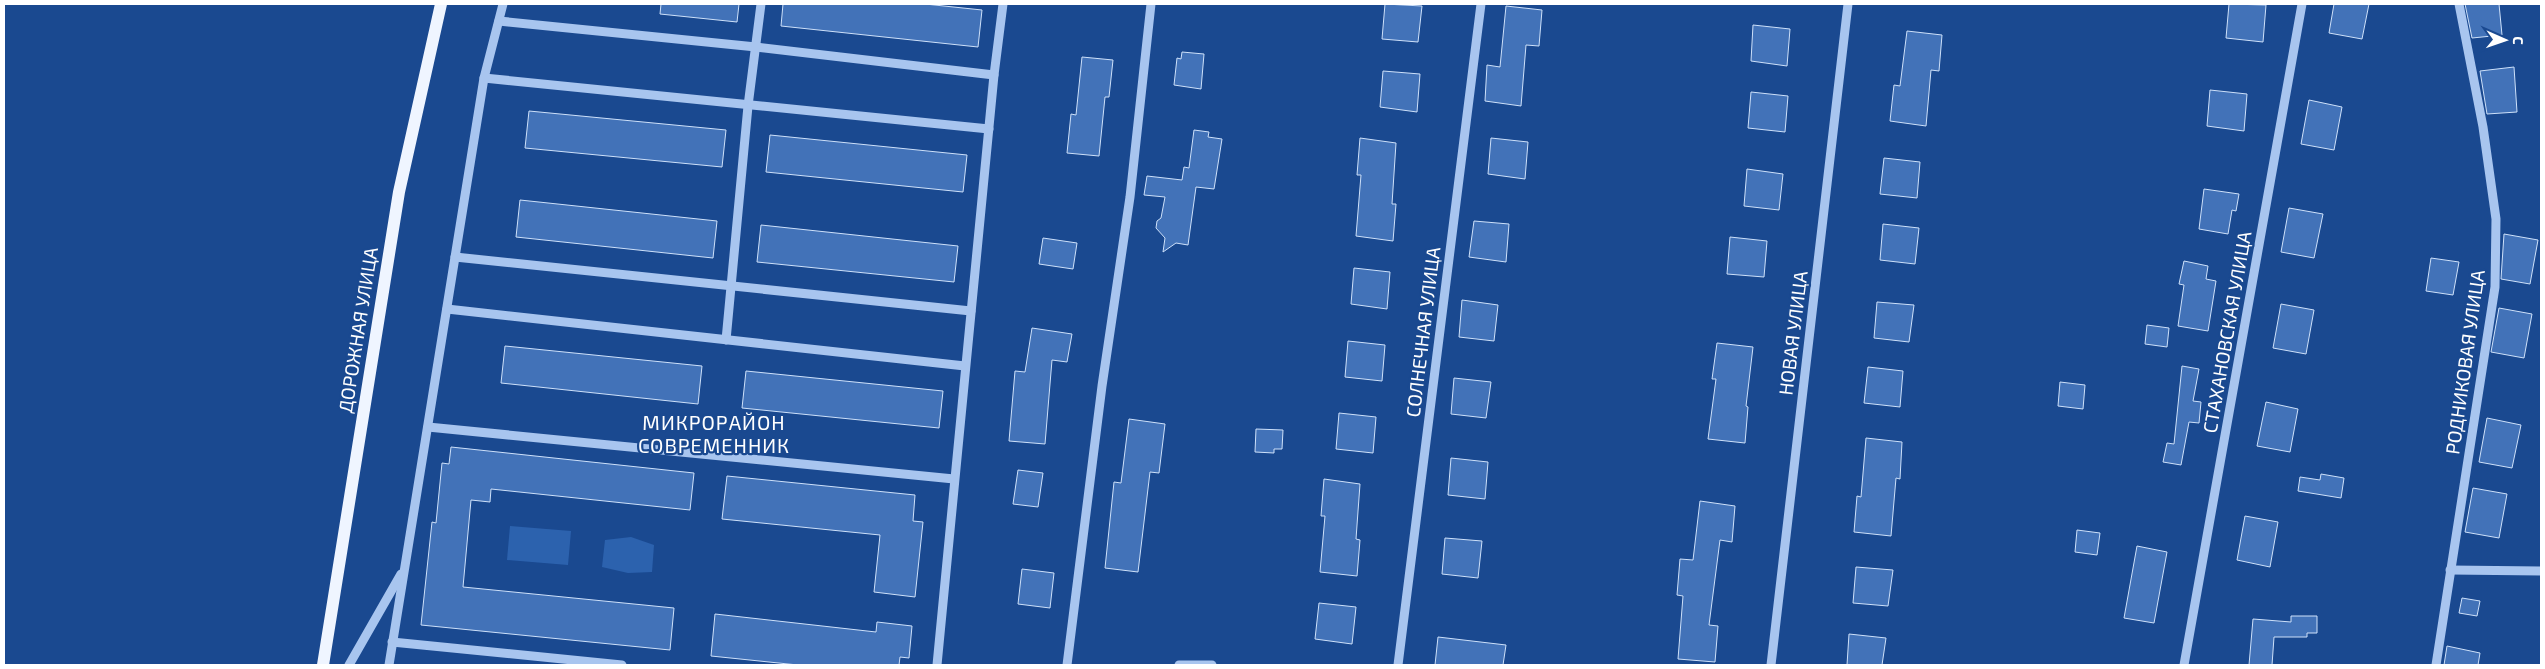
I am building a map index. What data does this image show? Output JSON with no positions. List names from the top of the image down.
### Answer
{
  "streets": {
    "main road": ["ДОРОЖНАЯ УЛИЦА"],
    "street": [
      "СОЛНЕЧНАЯ УЛИЦА",
      "СТАХАНОВСКАЯ УЛИЦА",
      "НОВАЯ УЛИЦА",
      "РОДНИКОВАЯ УЛИЦА"
    ]
  },
  "districts": ["МИКРОРАЙОН СОВРЕМЕННИК"],
  "north": "right"
}
